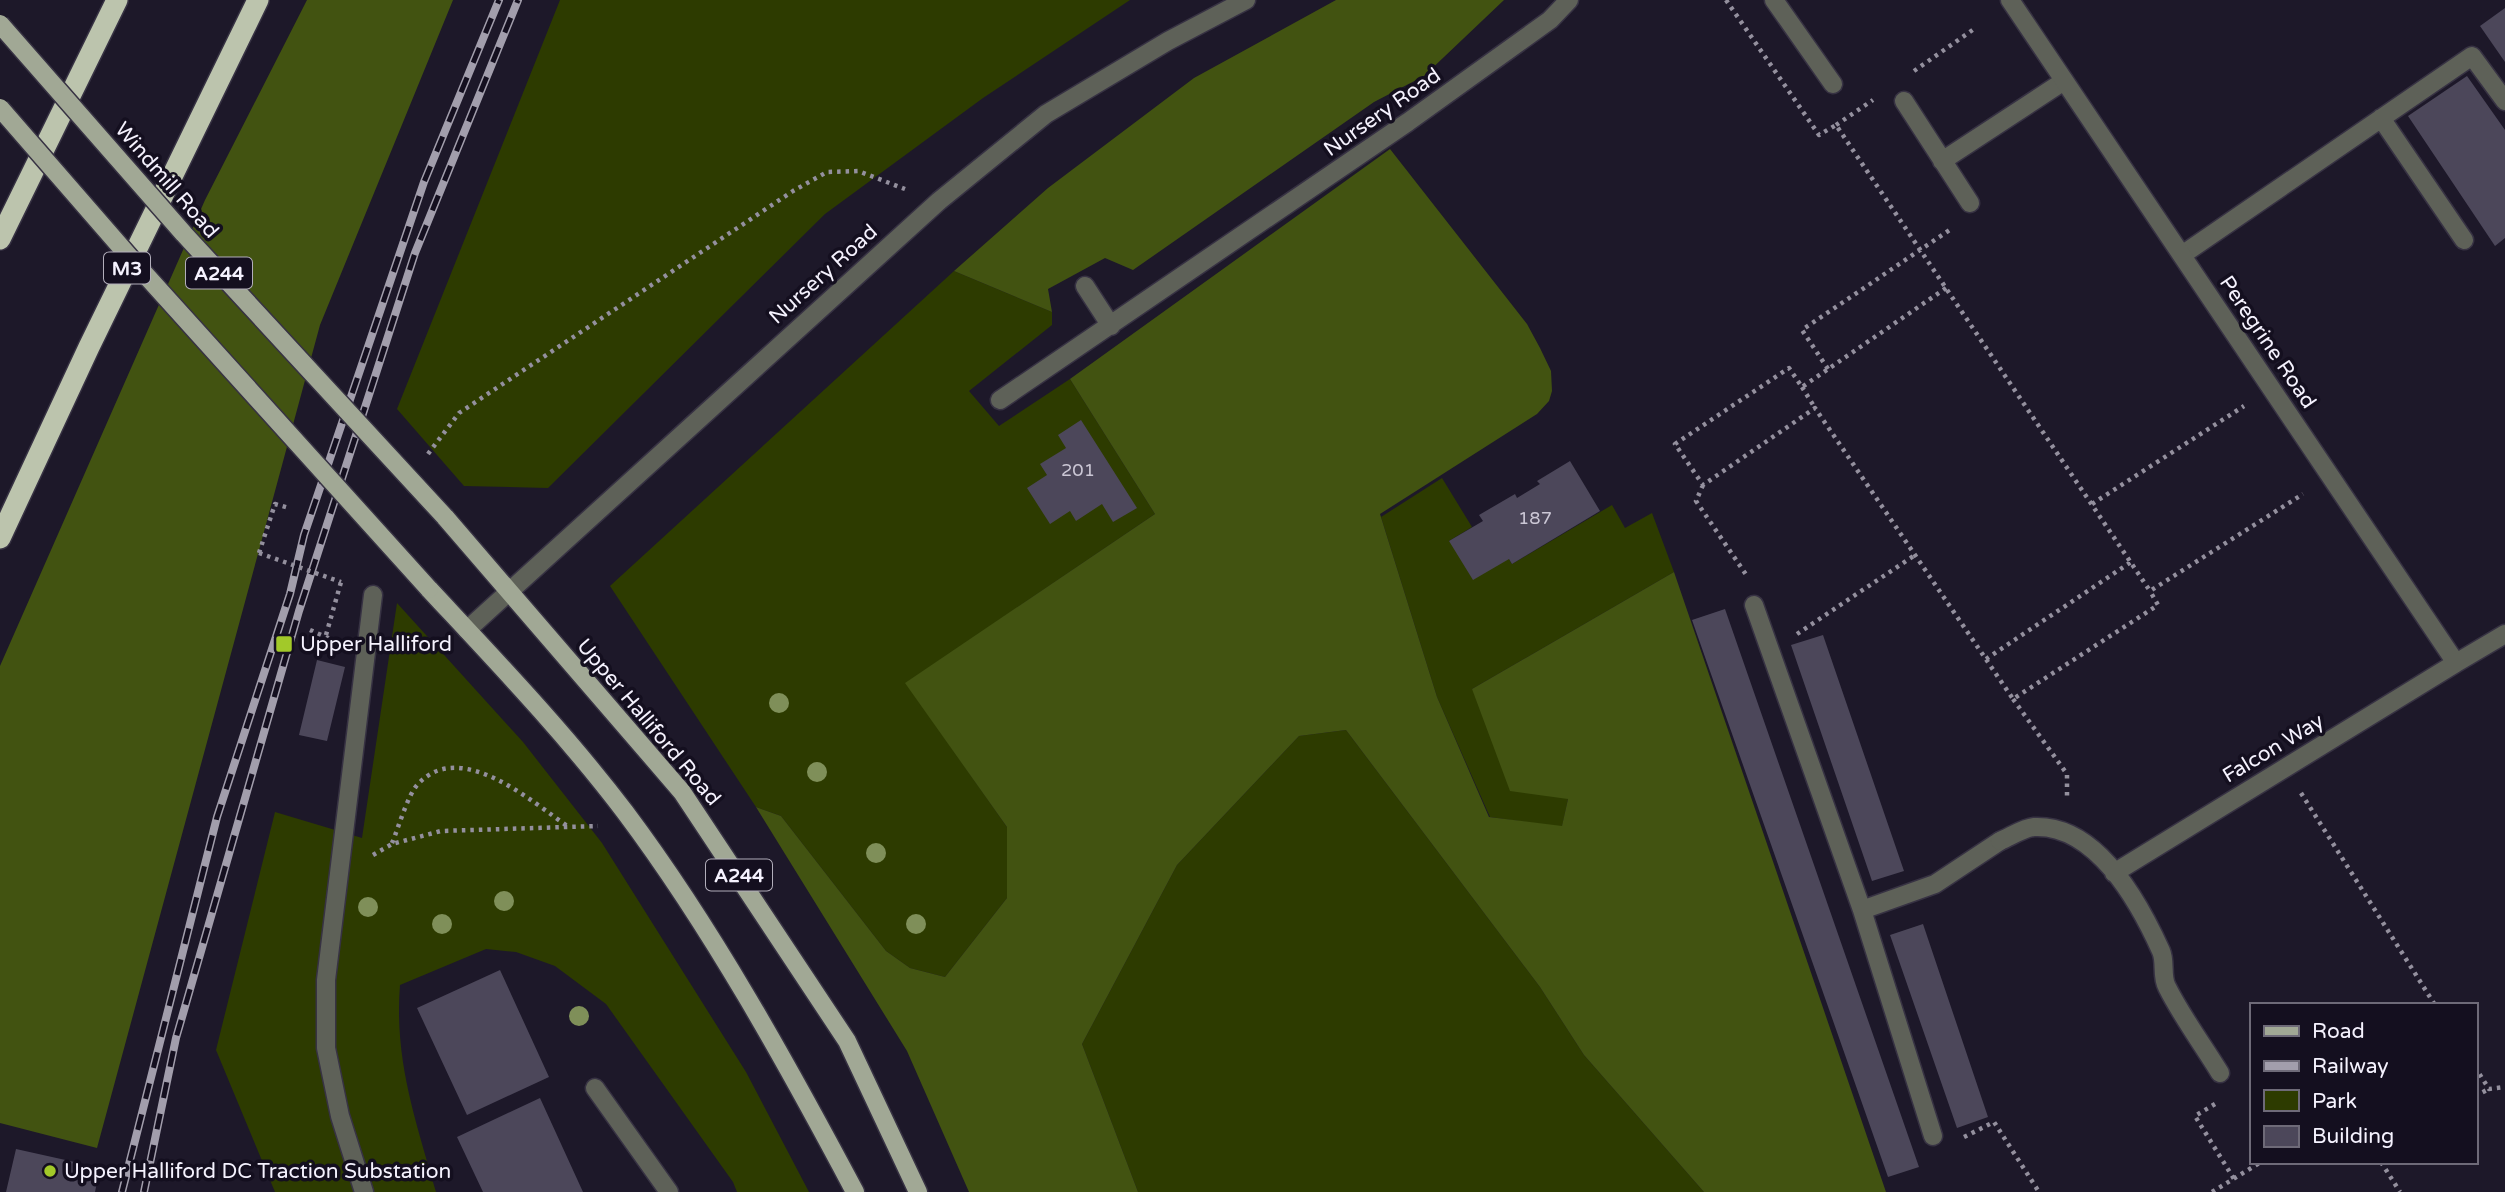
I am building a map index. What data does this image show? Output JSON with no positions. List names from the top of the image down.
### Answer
{
  "streets": {
    "highway": ["M3"],
    "main road": ["Windmill Road", "A244", "Upper Halliford Road"],
    "street": ["Nursery Road", "Peregrine Road", "Falcon Way"]
  },
  "crossings": [
    ["Nursery Road", "A244"],
    ["Nursery Road", "Upper Halliford Road"],
    ["Windmill Road", "Upper Halliford Road"],
    ["Peregrine Road", "Falcon Way"]
  ],
  "places": {
    "transit": ["Upper Halliford"],
    "other": ["Upper Halliford DC Traction Substation"]
  },
  "house_numbers": ["201", "187"],
  "legend": [
    "Road",
    "Railway",
    "Park",
    "Building"
  ]
}
